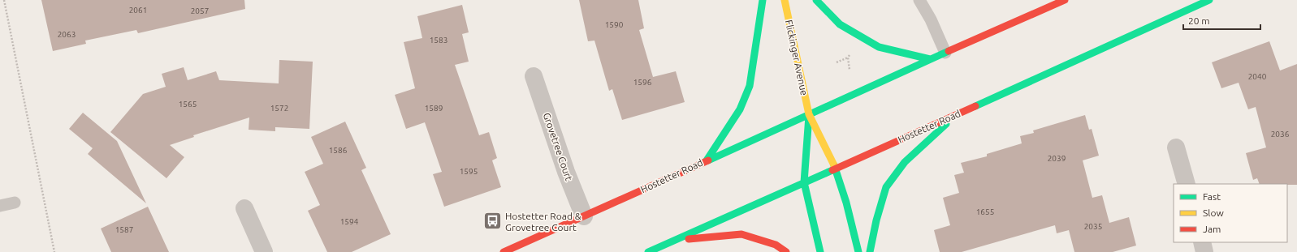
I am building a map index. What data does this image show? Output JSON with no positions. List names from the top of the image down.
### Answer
{
  "streets": {
    "main road": ["Flickinger Avenue", "Hostetter Road"],
    "street": ["Grovetree Court"]
  },
  "crossings": [
    ["Flickinger Avenue", "Hostetter Road"],
    ["Hostetter Road", "Grovetree Court"]
  ],
  "places": {
    "bus stop": ["Hostetter Road & Grovetree Court"]
  },
  "house_numbers": [
    "2061",
    "2057",
    "1590",
    "2063",
    "1583",
    "2040",
    "1596",
    "1565",
    "1572",
    "1589",
    "2036",
    "1586",
    "2039",
    "1595",
    "1655",
    "1594",
    "2035",
    "1587"
  ],
  "legend": ["Fast", "Slow", "Jam"],
  "scale_bar": "20 m"
}
